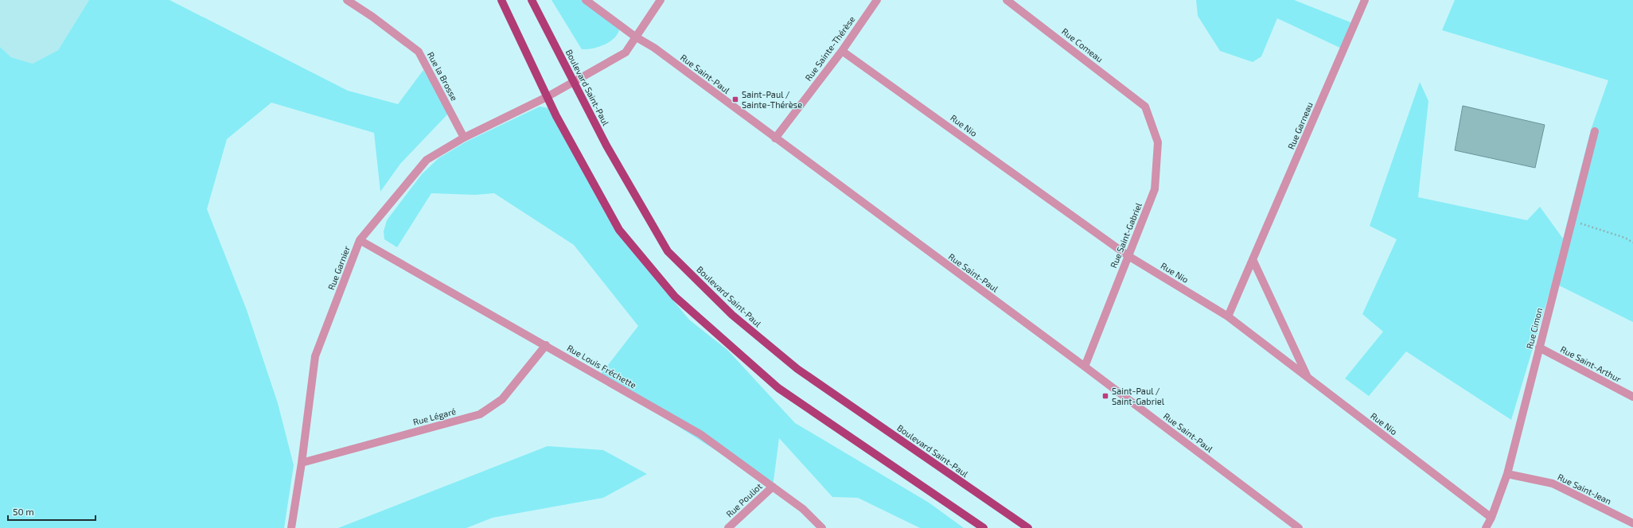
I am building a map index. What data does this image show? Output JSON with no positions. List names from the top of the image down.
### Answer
{
  "streets": {
    "main road": ["Boulevard Saint-Paul"],
    "street": [
      "Rue Comeau",
      "Rue Sainte-Thérèse",
      "Rue Saint-Paul",
      "Rue la Brosse",
      "Rue Nio",
      "Rue Garneau",
      "Rue Saint-Gabriel",
      "Rue Garnier",
      "Rue Cimon",
      "Rue Saint-Arthur",
      "Rue Louis Fréchette",
      "Rue Légaré",
      "Rue Saint-Jean",
      "Rue Pouliot"
    ]
  },
  "crossings": [
    ["Rue Comeau", "Rue Saint-Gabriel"],
    ["Rue Sainte-Thérèse", "Rue Saint-Paul"],
    ["Rue Sainte-Thérèse", "Rue Nio"],
    ["Rue Saint-Paul", "Rue Saint-Gabriel"],
    ["Rue Saint-Paul", "Rue Garnier"],
    ["Rue la Brosse", "Rue Garnier"],
    ["Boulevard Saint-Paul", "Rue Garnier"],
    ["Rue Nio", "Rue Garneau"],
    ["Rue Nio", "Rue Saint-Gabriel"],
    ["Rue Nio", "Rue Cimon"],
    ["Rue Garnier", "Rue Louis Fréchette"],
    ["Rue Garnier", "Rue Légaré"],
    ["Rue Cimon", "Rue Saint-Arthur"],
    ["Rue Cimon", "Rue Saint-Jean"],
    ["Rue Louis Fréchette", "Rue Légaré"],
    ["Rue Louis Fréchette", "Rue Pouliot"]
  ],
  "places": {
    "transit": ["Saint-Paul / Sainte-Thérèse", "Saint-Paul / Saint-Gabriel"]
  },
  "scale_bar": "50 m"
}
